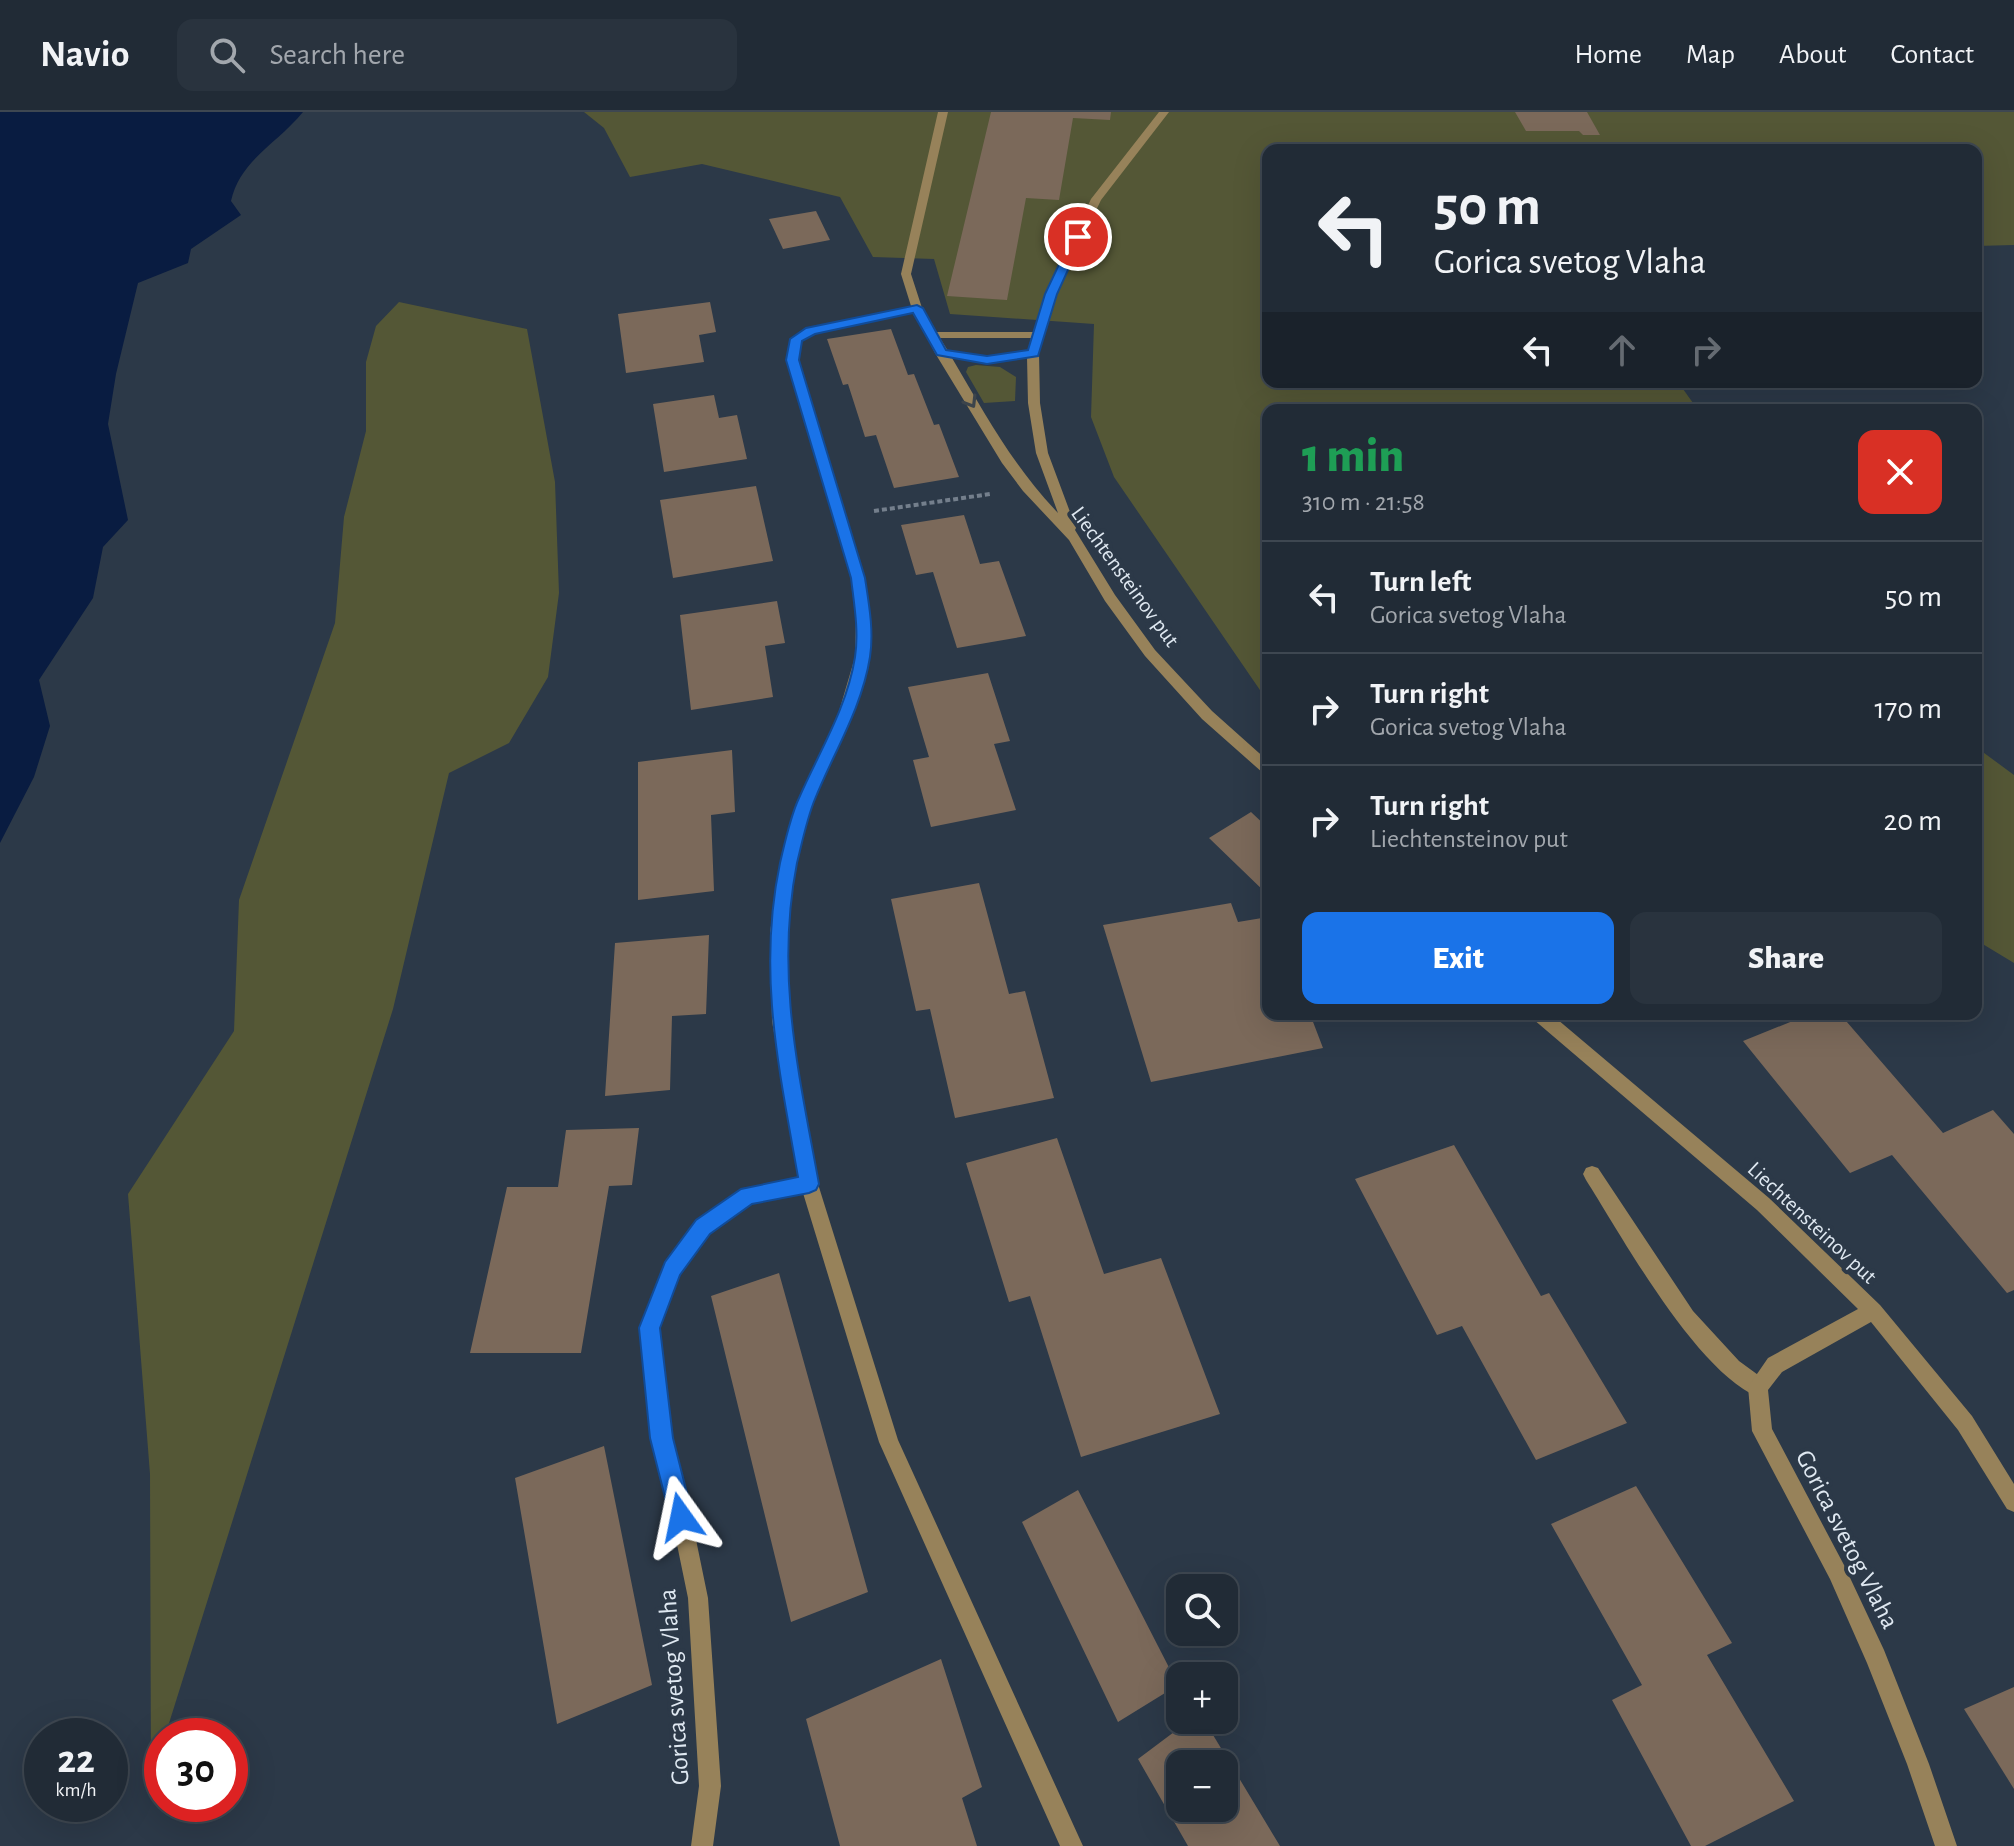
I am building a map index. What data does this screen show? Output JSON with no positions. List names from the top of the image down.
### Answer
{
  "streets": {
    "street": ["Liechtensteinov put", "Gorica svetog Vlaha"]
  },
  "page": {
    "header": "Navio",
    "search": "Search here",
    "nav": [
      "Home",
      "Map",
      "About",
      "Contact"
    ],
    "turn": ["50 m", "Gorica svetog Vlaha"],
    "heading": ["1 min", "310 m · 21:58"],
    "list": [
      {
        "name": "Turn left",
        "note": "Gorica svetog Vlaha",
        "value": "50 m"
      },
      {
        "name": "Turn right",
        "note": "Gorica svetog Vlaha",
        "value": "170 m"
      },
      {
        "name": "Turn right",
        "note": "Liechtensteinov put",
        "value": "20 m"
      }
    ],
    "buttons": ["Exit", "Share"],
    "map_buttons": ["+", "−"],
    "speed": "22 km/h",
    "limit": "30"
  }
}
